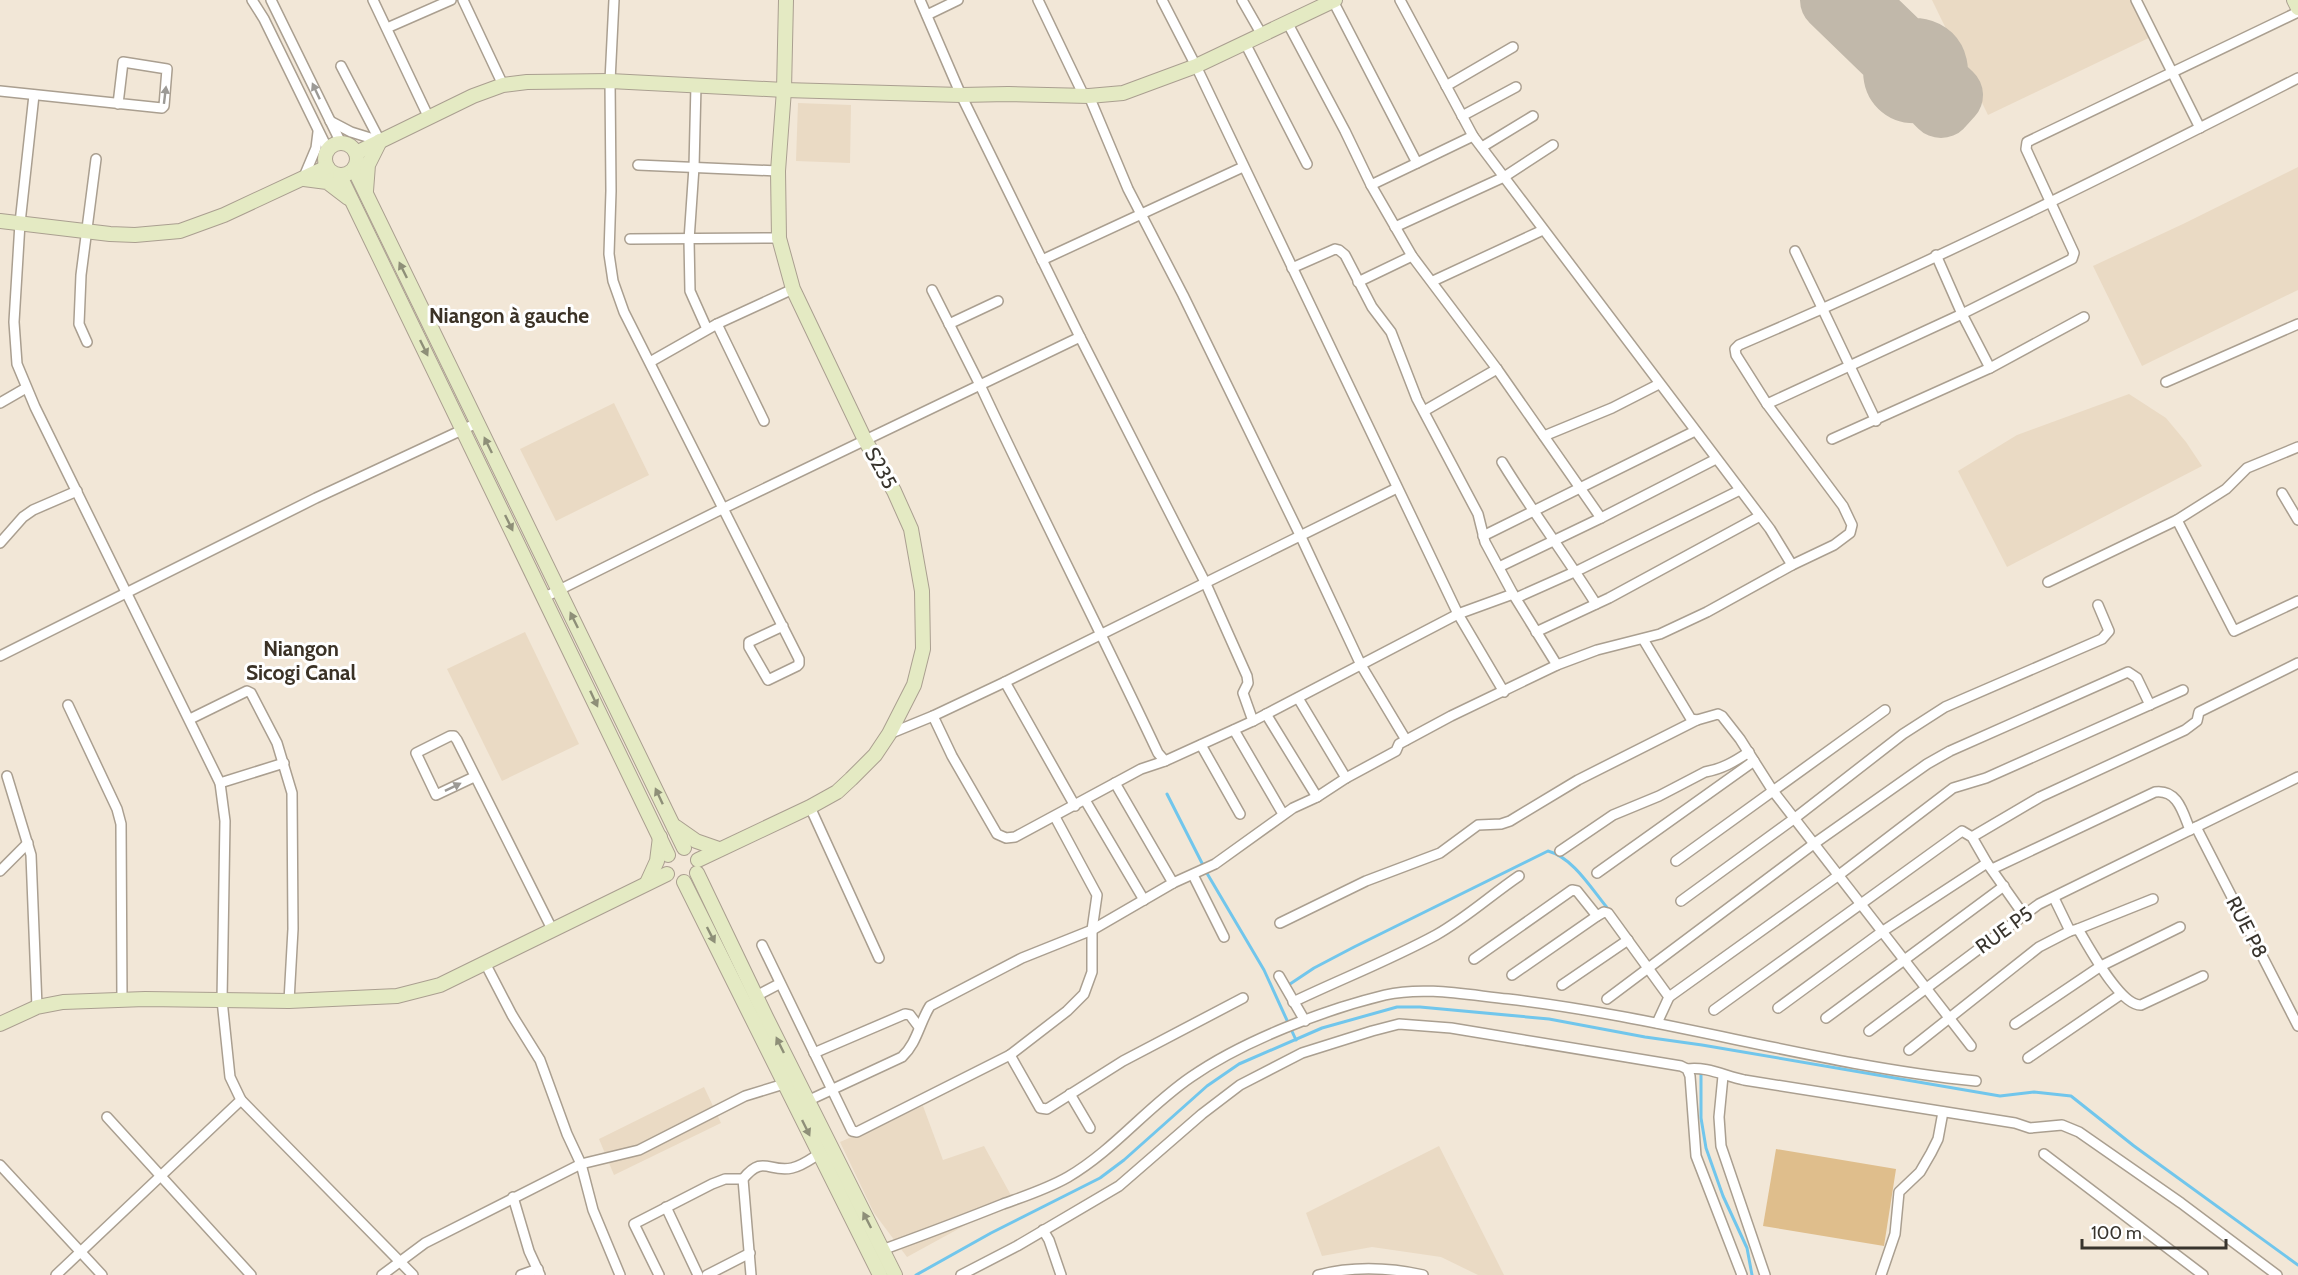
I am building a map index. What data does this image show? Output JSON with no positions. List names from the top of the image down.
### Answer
{
  "streets": {
    "street": ["S235", "RUE P8", "RUE P5"]
  },
  "crossings": [
    ["RUE P8", "RUE P5"]
  ],
  "districts": ["Niangon à gauche", "Niangon Sicogi Canal"],
  "scale_bar": "100 m"
}
